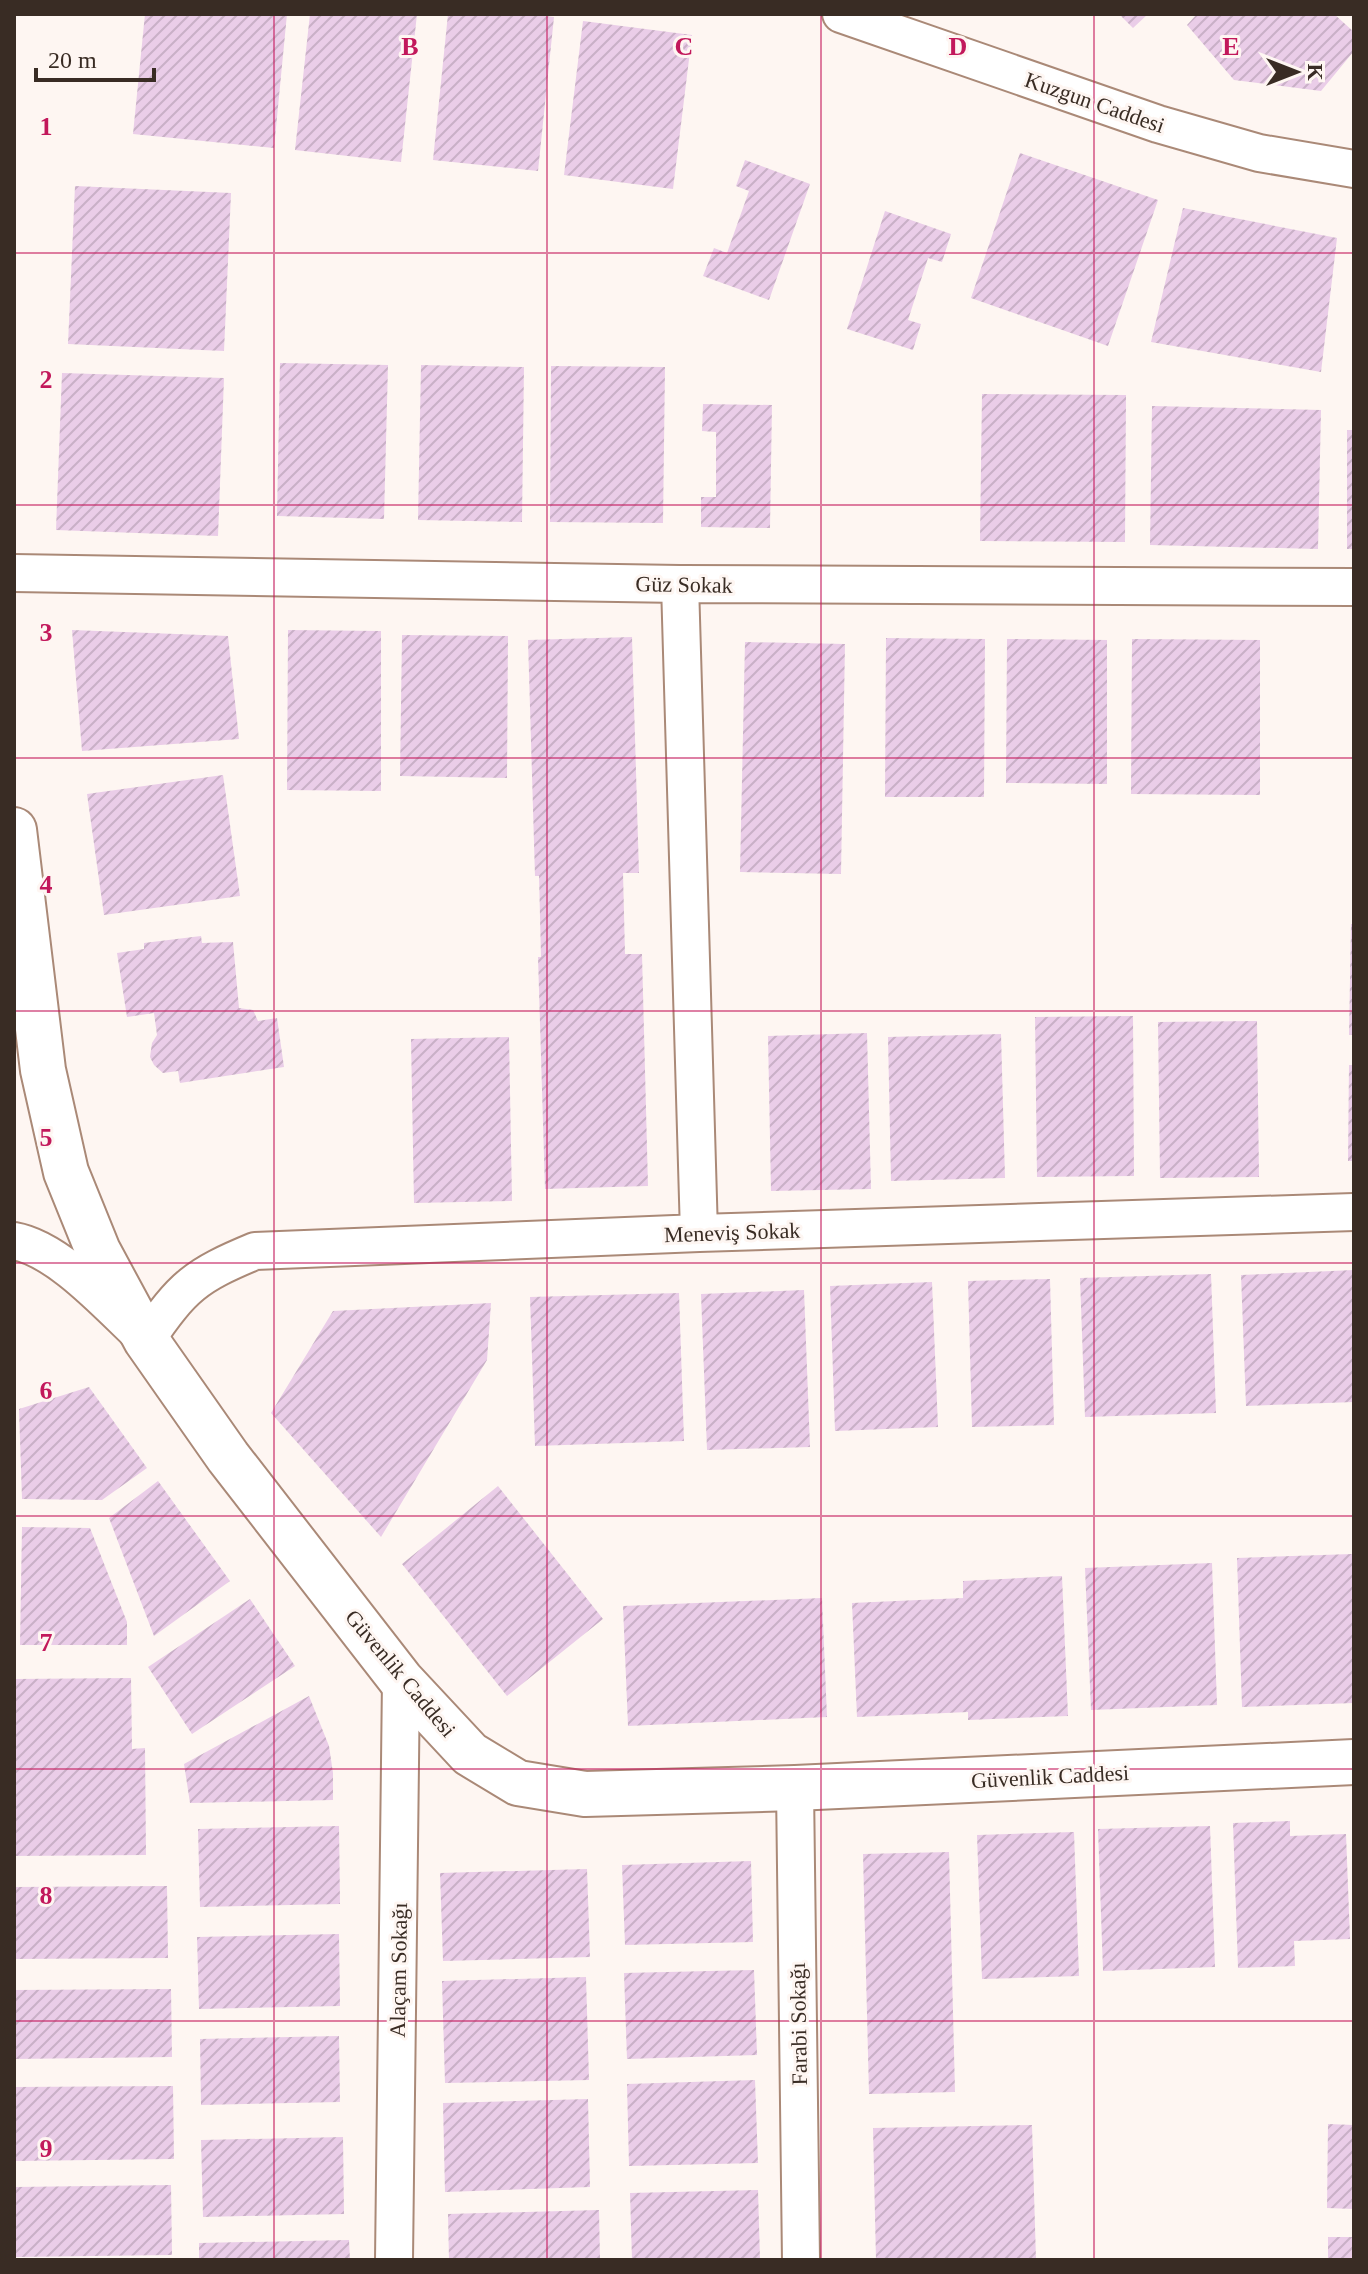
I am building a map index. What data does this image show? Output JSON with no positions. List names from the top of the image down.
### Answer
{
  "streets": {
    "main road": ["Güvenlik Caddesi"],
    "street": [
      "Kuzgun Caddesi",
      "Güz Sokak",
      "Meneviş Sokak",
      "Alaçam Sokağı",
      "Farabi Sokağı"
    ]
  },
  "crossings": [
    ["Meneviş Sokak", "Güvenlik Caddesi"],
    ["Güvenlik Caddesi", "Alaçam Sokağı"],
    ["Güvenlik Caddesi", "Farabi Sokağı"]
  ],
  "scale_bar": "20 m",
  "north": "right",
  "grid": {
    "columns": [
      "B",
      "C",
      "D",
      "E"
    ],
    "rows": [
      "1",
      "2",
      "3",
      "4",
      "5",
      "6",
      "7",
      "8",
      "9"
    ]
  }
}
